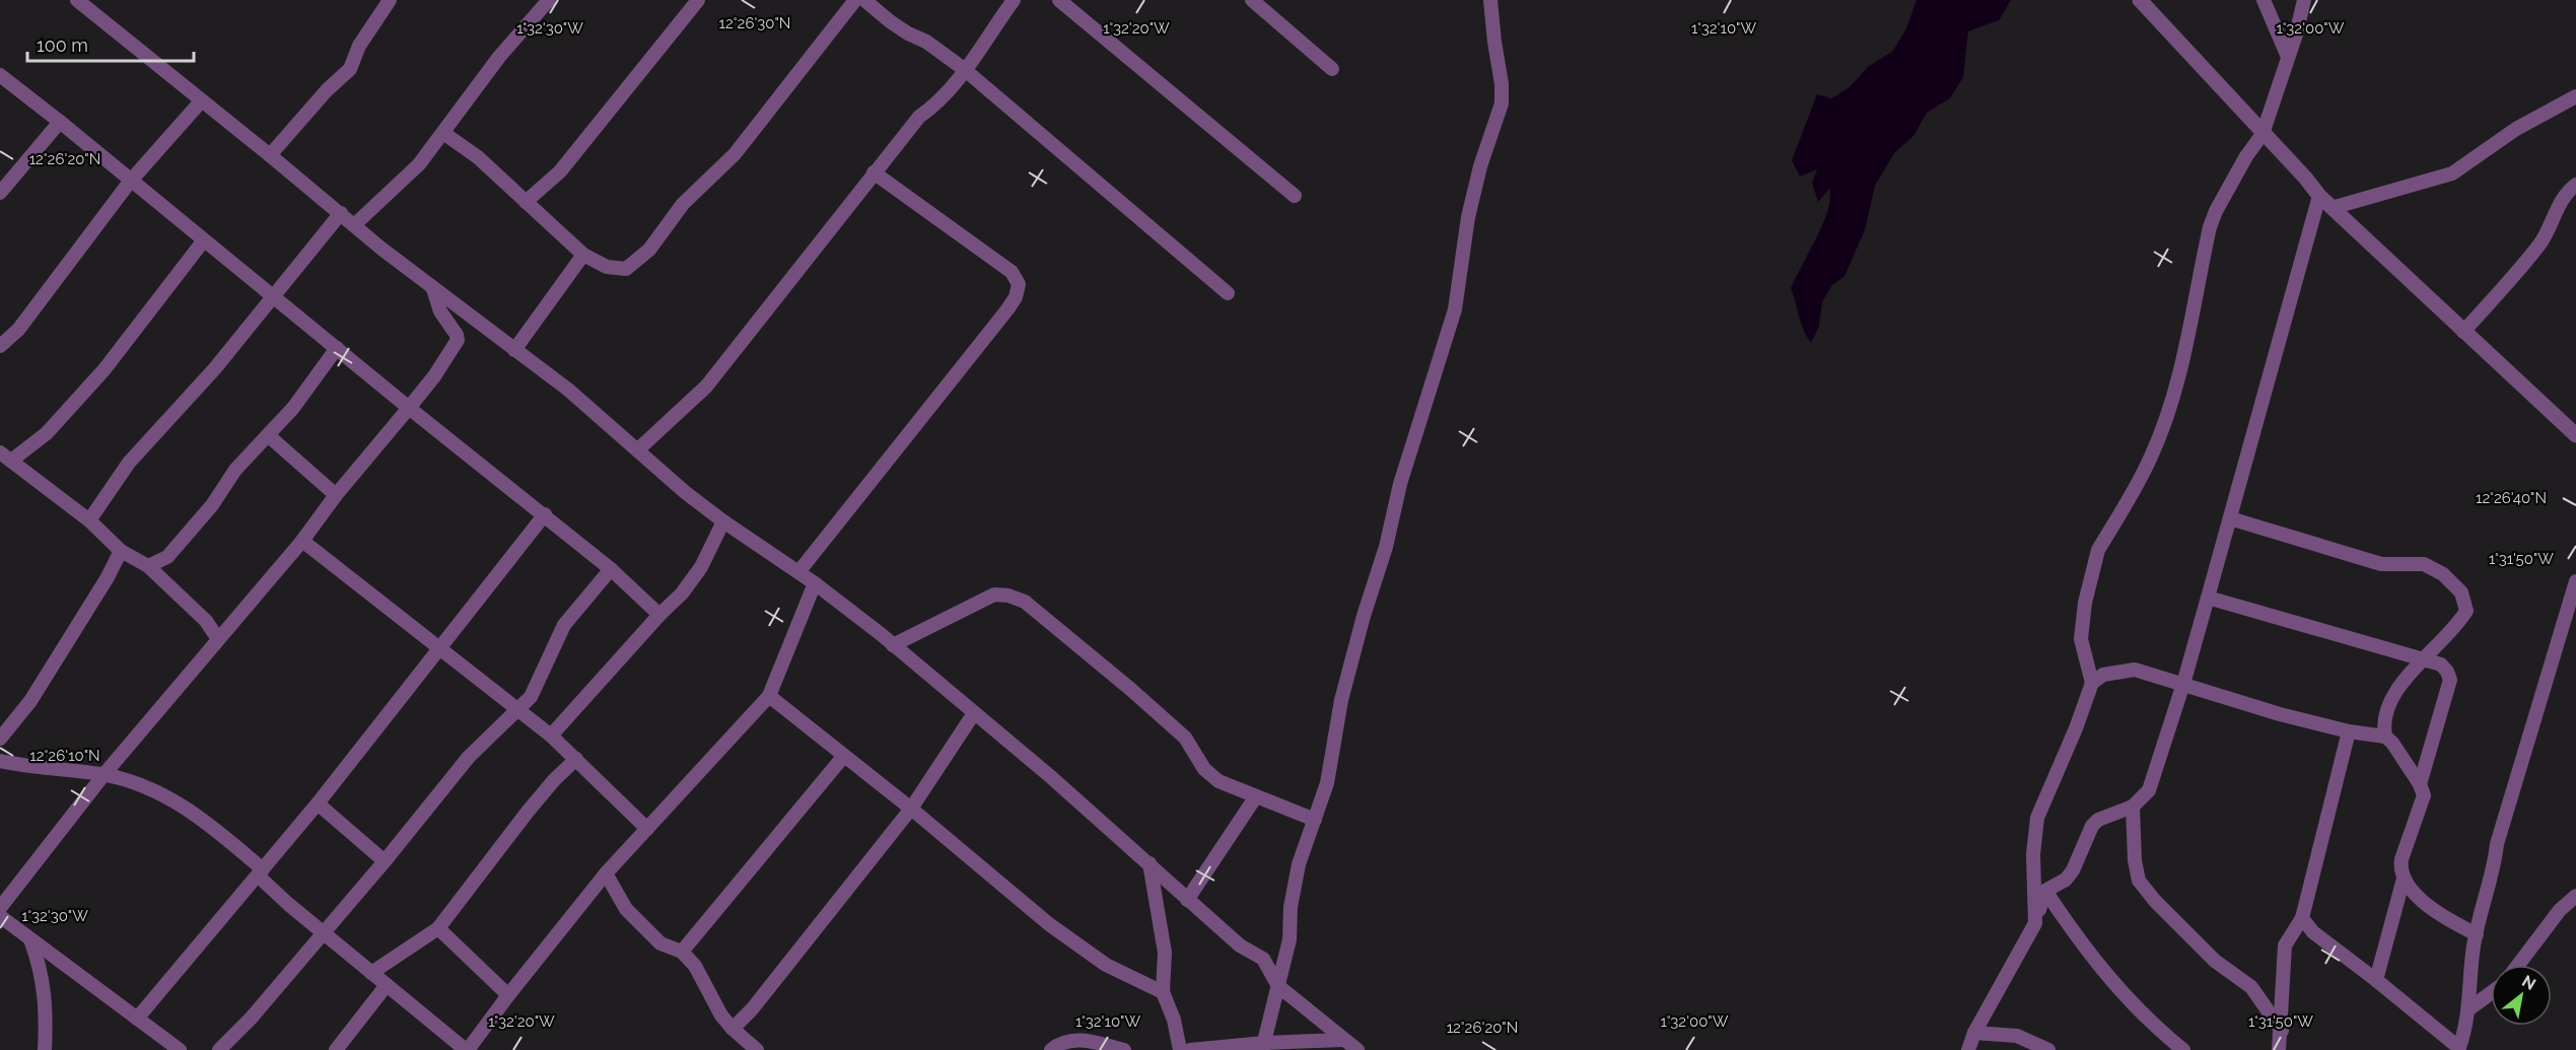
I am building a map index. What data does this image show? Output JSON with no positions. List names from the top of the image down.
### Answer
{
  "scale_bar": "100 m",
  "north": "top right",
  "coordinates": [
    "12°26'30\"N",
    "1°32'30\"W",
    "1°32'20\"W",
    "1°32'10\"W",
    "1°32'00\"W",
    "12°26'20\"N",
    "12°26'40\"N",
    "1°31'50\"W",
    "12°26'10\"N"
  ]
}
